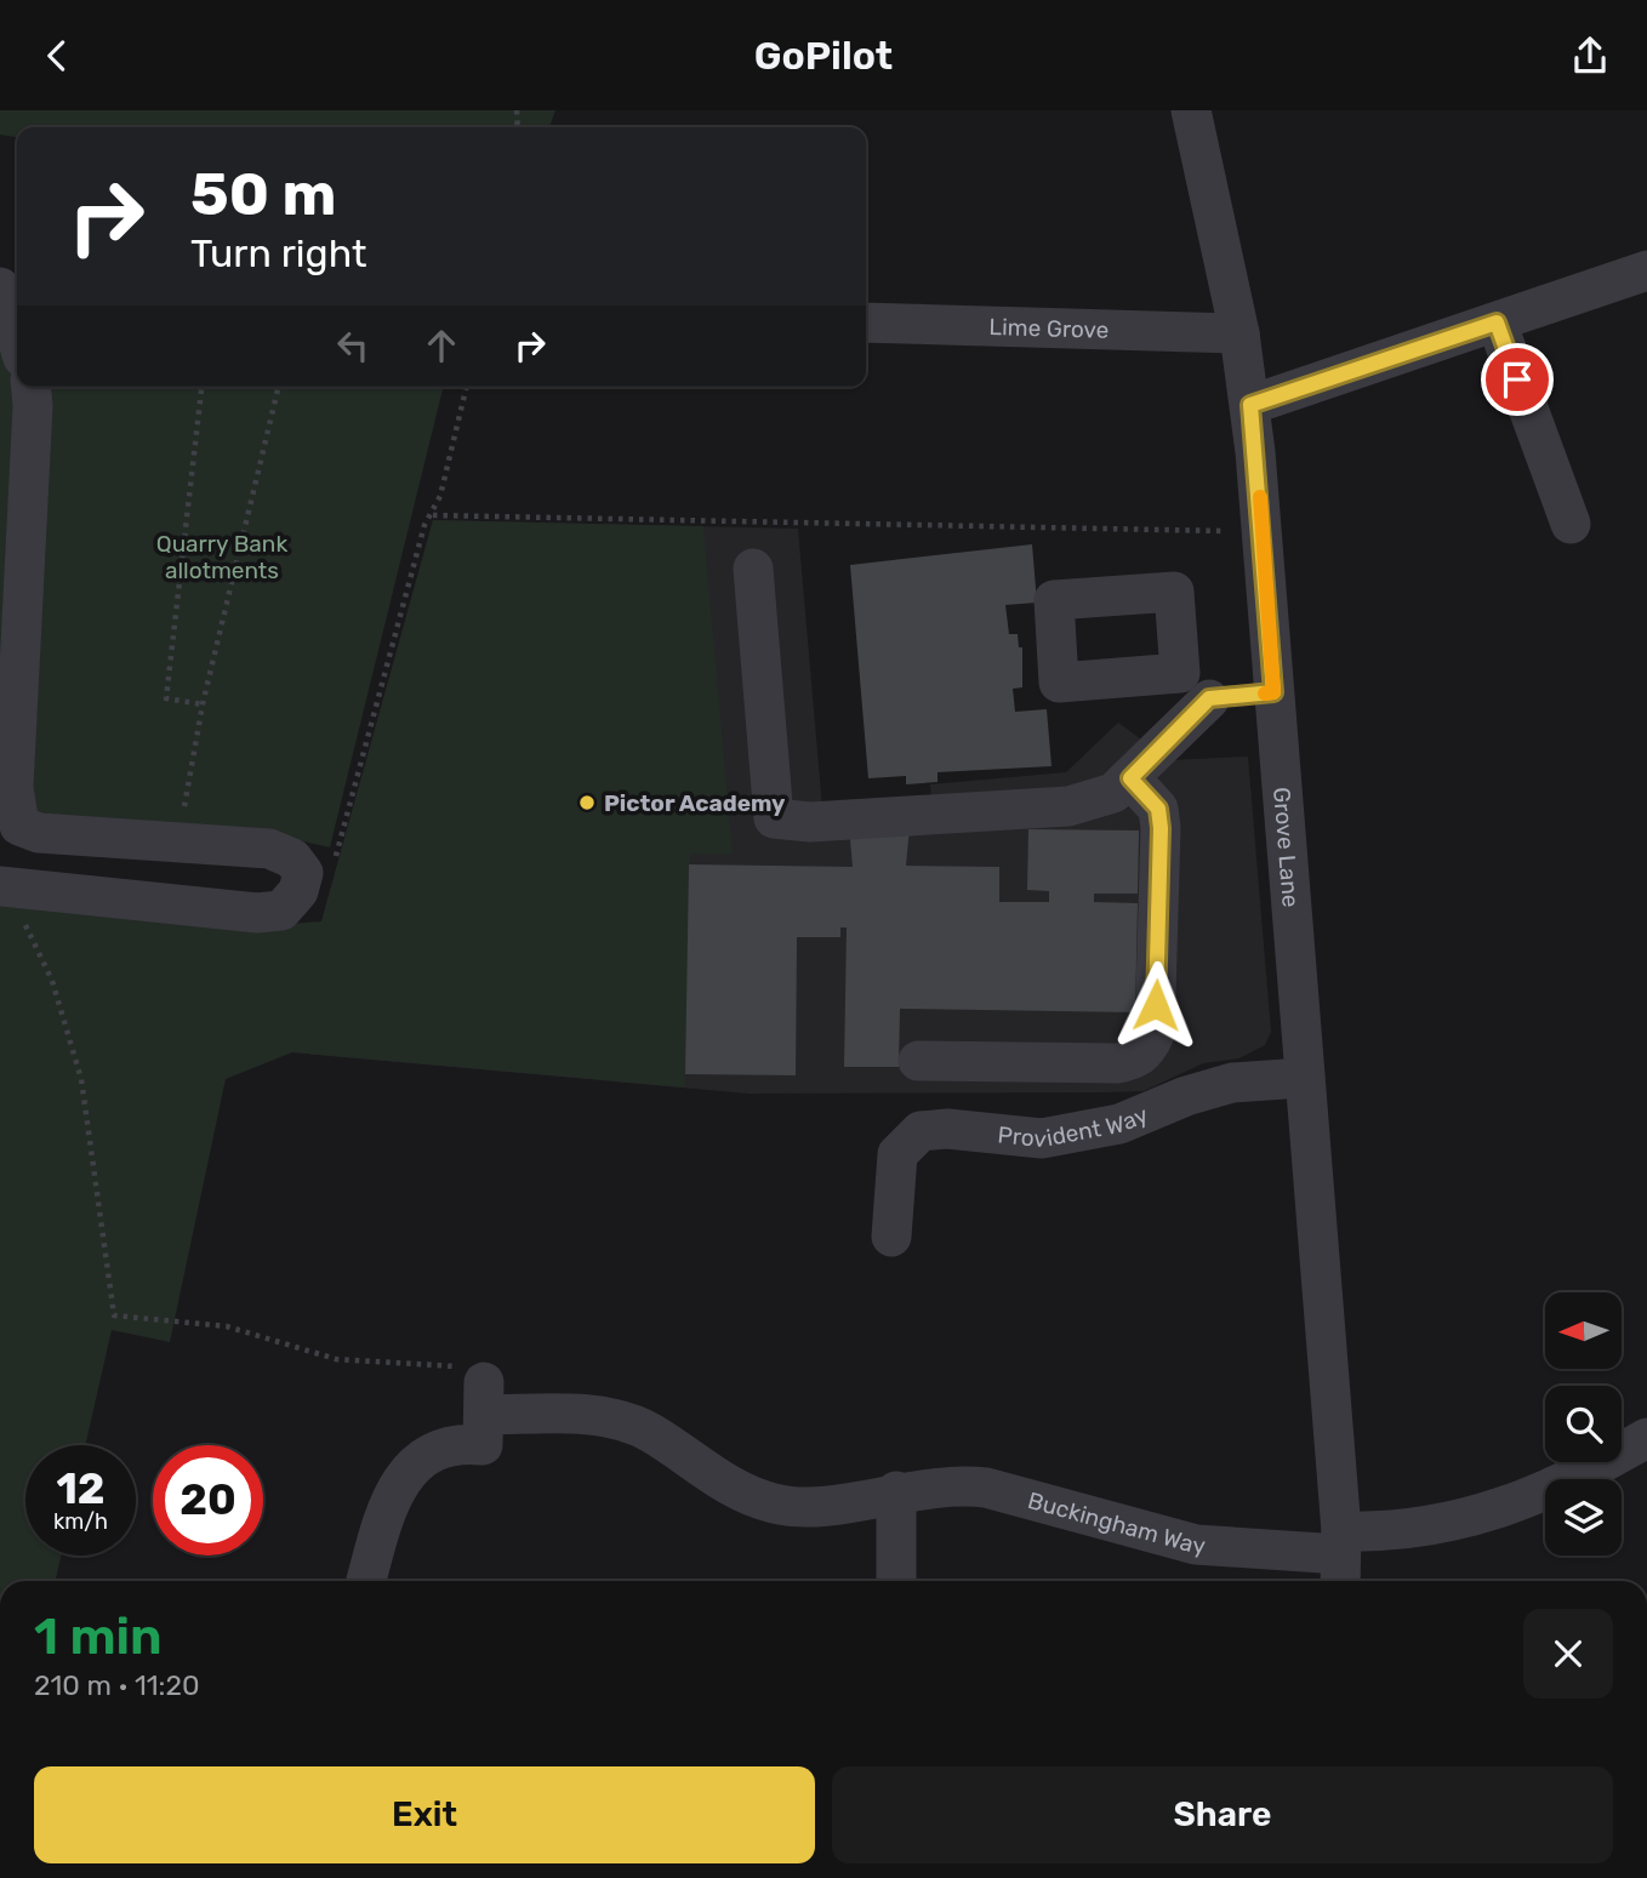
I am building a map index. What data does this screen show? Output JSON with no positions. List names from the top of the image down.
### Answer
{
  "streets": {
    "street": [
      "Lime Grove",
      "Grove Lane",
      "Provident Way",
      "Buckingham Way"
    ]
  },
  "crossings": [
    ["Lime Grove", "Grove Lane"],
    ["Grove Lane", "Provident Way"],
    ["Grove Lane", "Buckingham Way"]
  ],
  "parks": ["Quarry Bank allotments"],
  "places": ["Pictor Academy"],
  "north": "left",
  "page": {
    "header": "GoPilot",
    "turn": ["50 m", "Turn right"],
    "speed": "12 km/h",
    "limit": "20",
    "heading": ["1 min", "210 m · 11:20"],
    "buttons": ["Exit", "Share"]
  }
}
